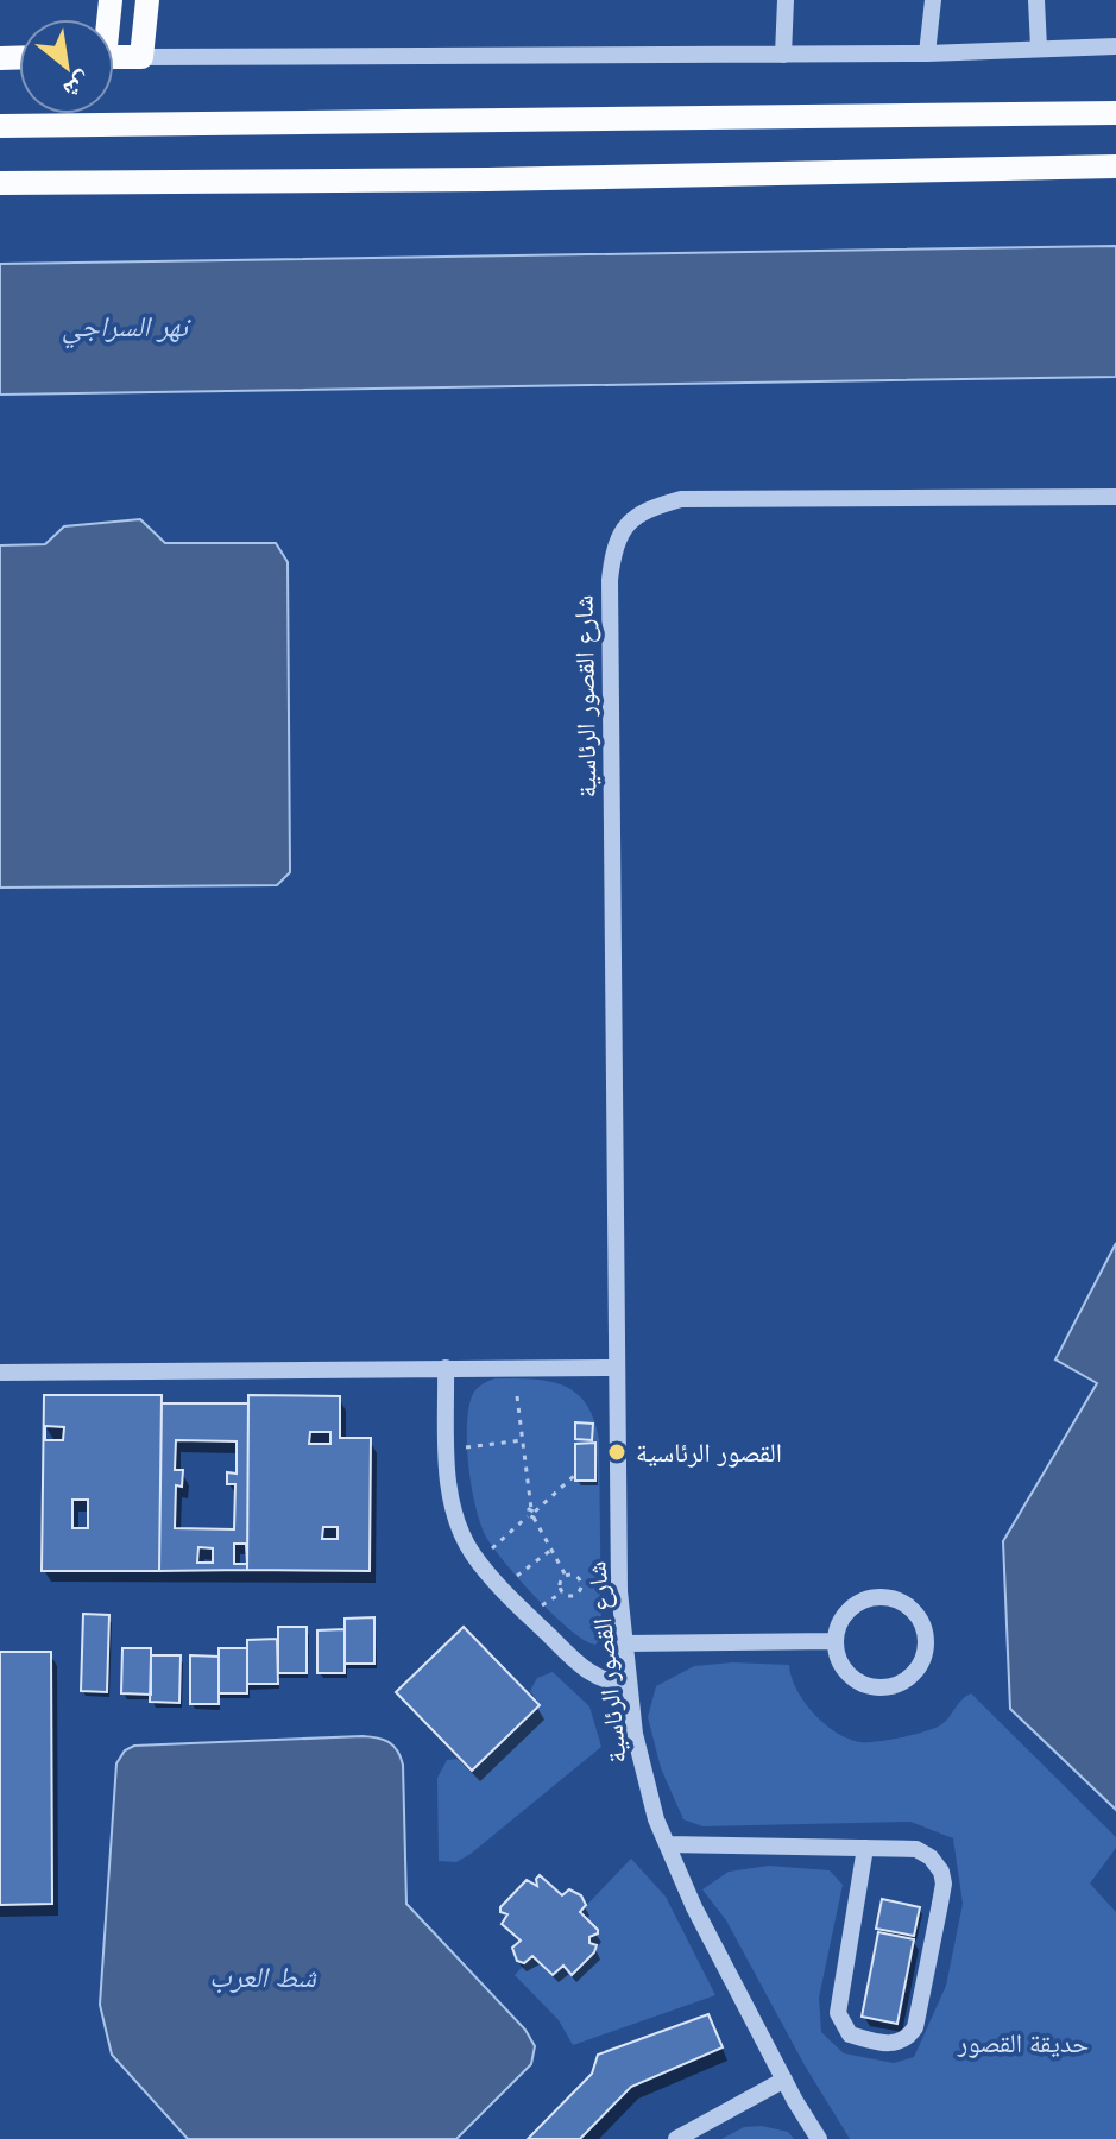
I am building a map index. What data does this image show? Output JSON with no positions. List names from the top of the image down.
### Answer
{
  "streets": {
    "street": ["شارع القصور الرئاسية"]
  },
  "water": ["نهر السراجي", "شط العرب"],
  "parks": ["حديقة القصور"],
  "places": ["القصور الرئاسية"],
  "north": "bottom right"
}
